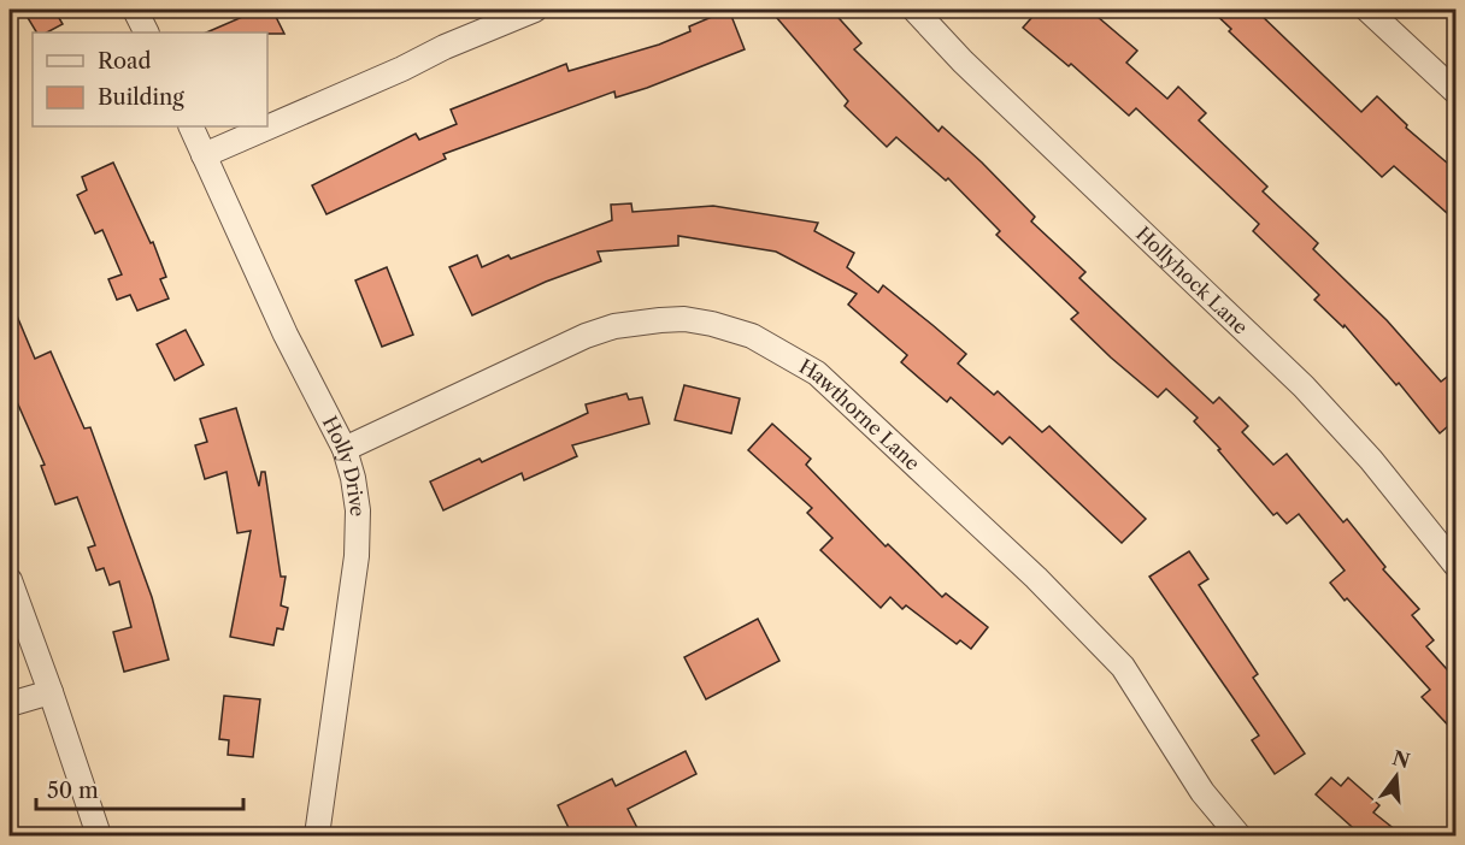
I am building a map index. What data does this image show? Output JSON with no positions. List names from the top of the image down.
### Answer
{
  "streets": {
    "street": ["Hollyhock Lane", "Hawthorne Lane", "Holly Drive"]
  },
  "crossings": [
    ["Hawthorne Lane", "Holly Drive"]
  ],
  "legend": ["Road", "Building"],
  "scale_bar": "50 m",
  "north": "top"
}
